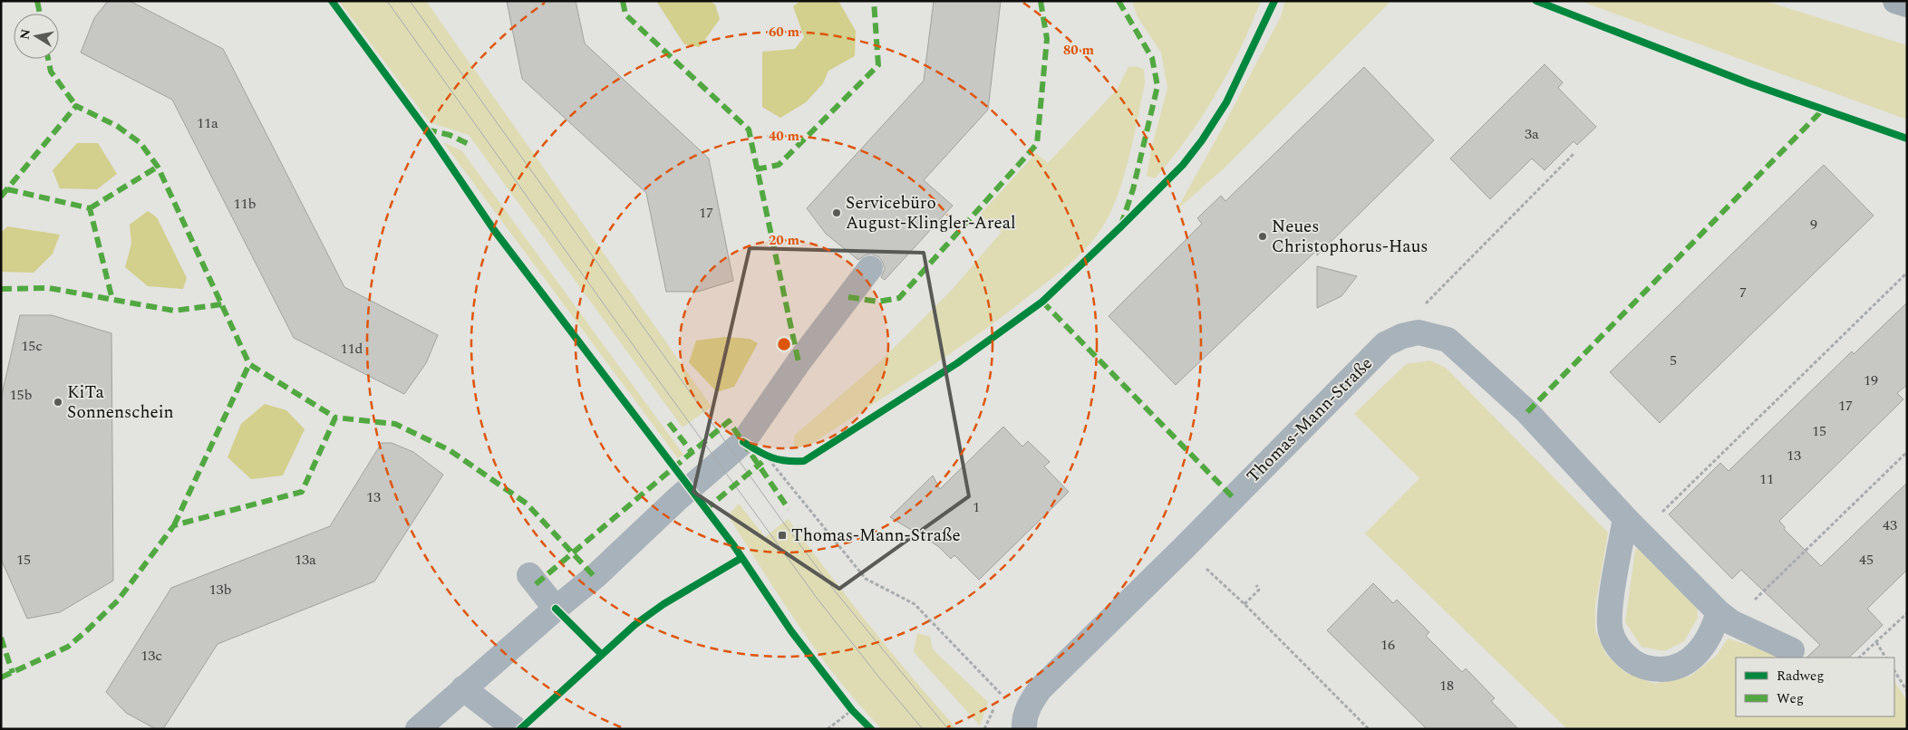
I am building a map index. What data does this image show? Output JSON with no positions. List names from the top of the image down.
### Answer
{
  "streets": {
    "street": ["Thomas-Mann-Straße"]
  },
  "places": {
    "other": ["Servicebüro August-Klingler-Areal", "Neues Christophorus-Haus", "KiTa Sonnenschein"],
    "transit": ["Thomas-Mann-Straße"]
  },
  "house_numbers": [
    "11a",
    "3a",
    "11b",
    "17",
    "9",
    "7",
    "15c",
    "11d",
    "5",
    "19",
    "15b",
    "17",
    "15",
    "13",
    "11",
    "13",
    "1",
    "43",
    "15",
    "13a",
    "45",
    "13b",
    "16",
    "13c",
    "18"
  ],
  "legend": ["Radweg", "Weg"],
  "north": "left",
  "rings": [
    "60 m",
    "80 m",
    "40 m",
    "20 m"
  ]
}
